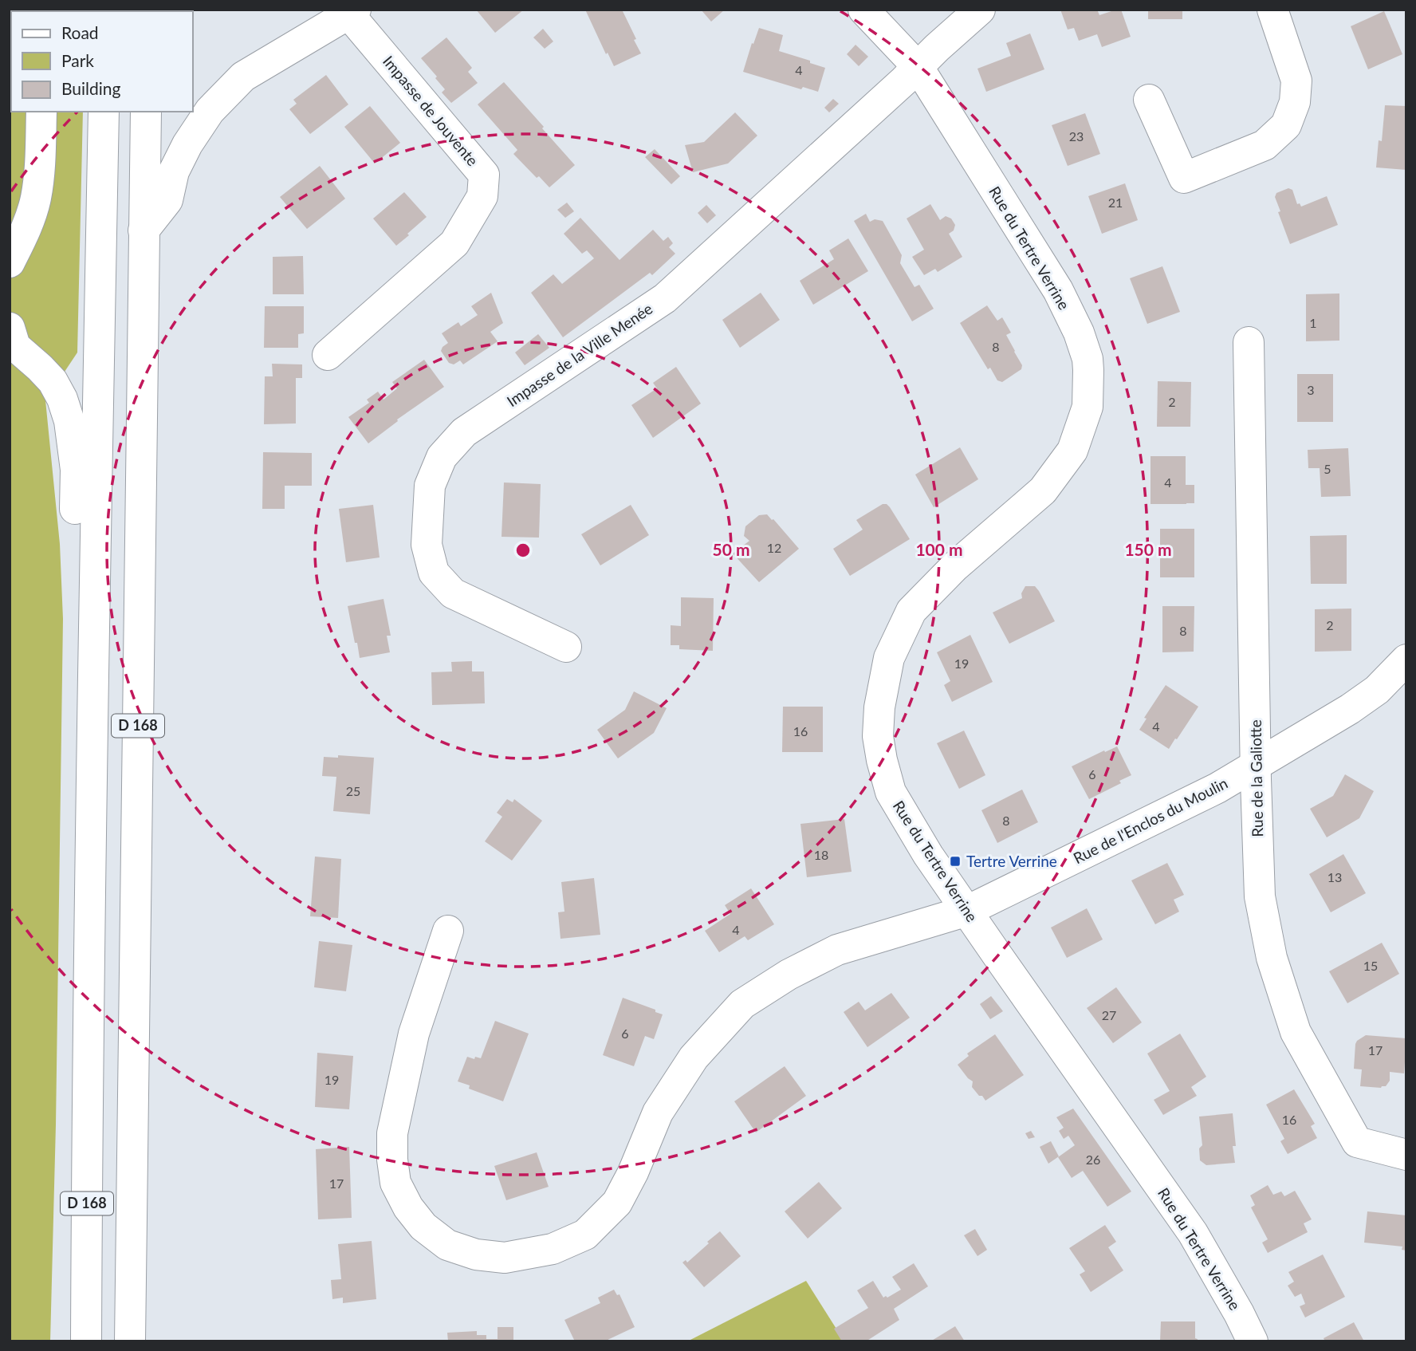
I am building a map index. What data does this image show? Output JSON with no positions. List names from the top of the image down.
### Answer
{
  "streets": {
    "street": [
      "Impasse de Jouvente",
      "Rue du Tertre Verrine",
      "Impasse de la Ville Menée",
      "D 168",
      "Rue de la Galiotte",
      "Rue de l'Enclos du Moulin"
    ]
  },
  "crossings": [
    ["Rue du Tertre Verrine", "Impasse de la Ville Menée"],
    ["Rue du Tertre Verrine", "Rue de l'Enclos du Moulin"],
    ["Rue de la Galiotte", "Rue de l'Enclos du Moulin"]
  ],
  "places": {
    "transit": ["Tertre Verrine"]
  },
  "house_numbers": [
    "4",
    "23",
    "21",
    "1",
    "8",
    "3",
    "2",
    "5",
    "4",
    "12",
    "2",
    "8",
    "19",
    "4",
    "16",
    "6",
    "25",
    "8",
    "18",
    "13",
    "4",
    "15",
    "27",
    "6",
    "17",
    "19",
    "16",
    "26",
    "17"
  ],
  "legend": ["Road", "Park", "Building"],
  "rings": ["50 m", "100 m", "150 m"]
}
